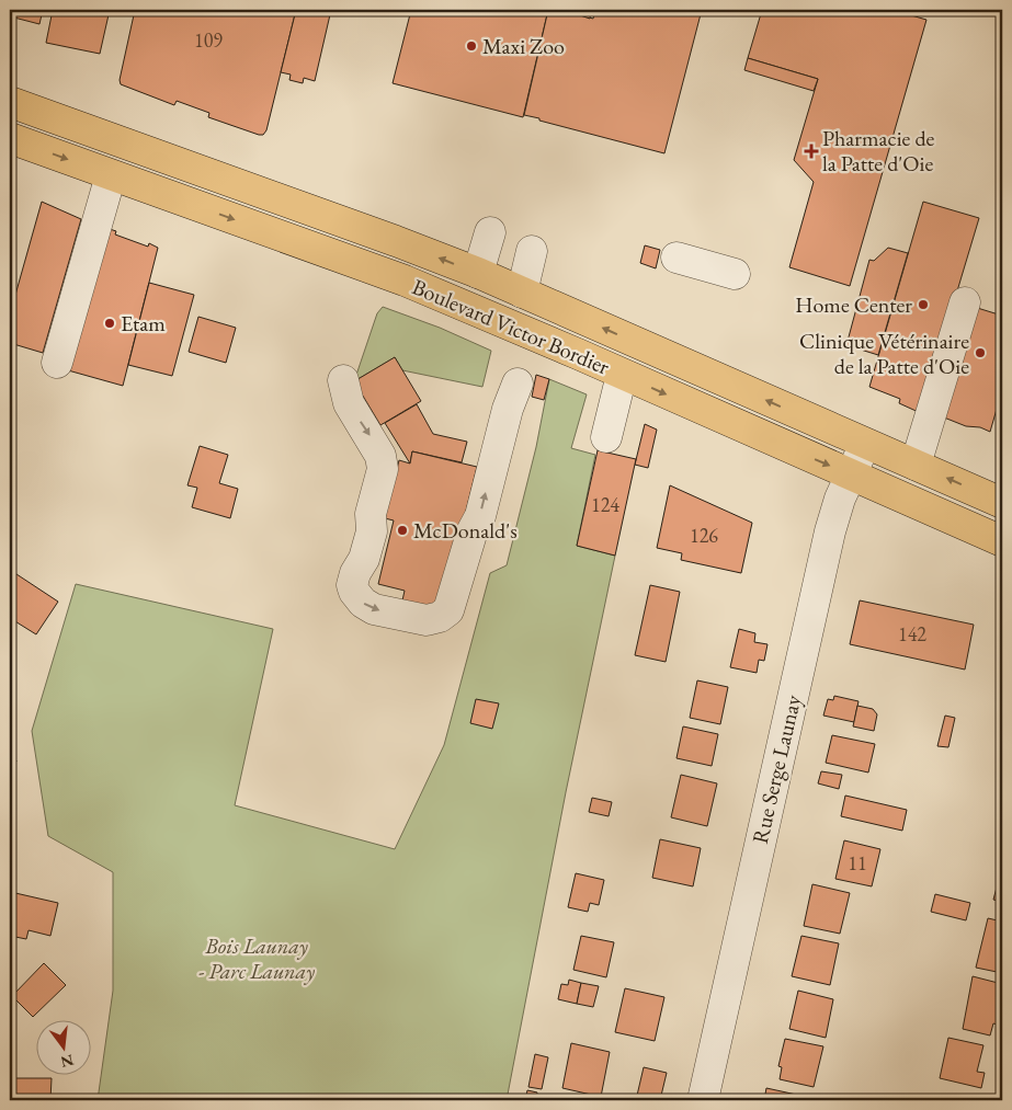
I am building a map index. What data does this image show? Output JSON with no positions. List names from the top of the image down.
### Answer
{
  "streets": {
    "main road": ["Boulevard Victor Bordier"],
    "street": ["Rue Serge Launay"]
  },
  "crossings": [
    ["Boulevard Victor Bordier", "Rue Serge Launay"]
  ],
  "parks": ["Bois Launay - Parc Launay"],
  "places": {
    "other": [
      "Maxi Zoo",
      "Home Center",
      "Etam",
      "Clinique Vétérinaire de la Patte d'Oie",
      "McDonald's"
    ],
    "health": ["Pharmacie de la Patte d'Oie"]
  },
  "house_numbers": [
    "109",
    "124",
    "126",
    "142",
    "11"
  ],
  "north": "bottom"
}
